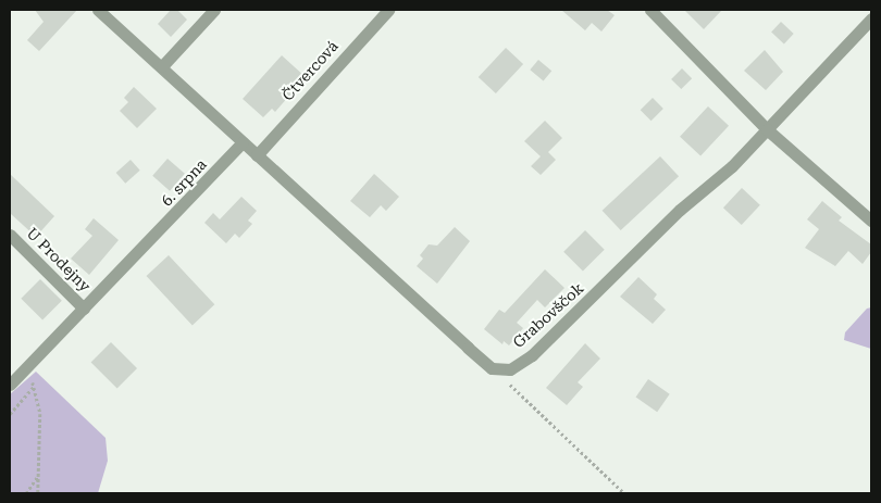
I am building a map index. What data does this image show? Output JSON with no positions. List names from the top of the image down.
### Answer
{
  "streets": {
    "street": [
      "Čtvercová",
      "6. srpna",
      "U Prodejny",
      "Grabovščok"
    ]
  },
  "crossings": [
    ["6. srpna", "U Prodejny"]
  ]
}
